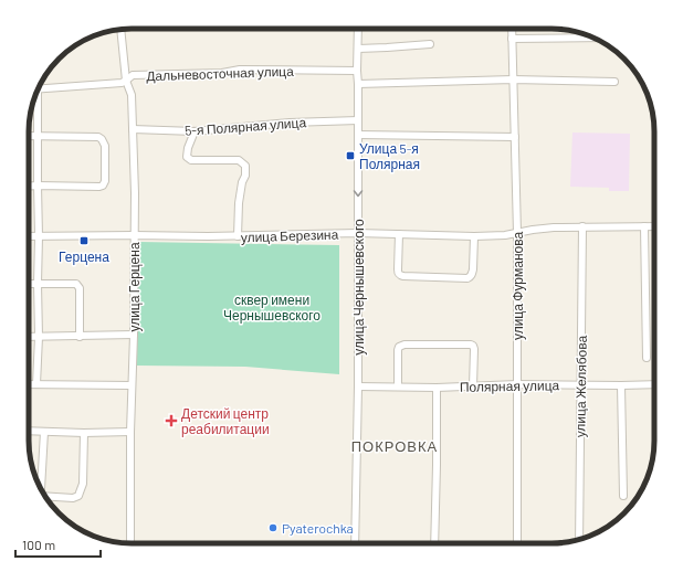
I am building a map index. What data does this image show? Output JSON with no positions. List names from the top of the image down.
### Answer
{
  "streets": {
    "street": [
      "Дальневосточная улица",
      "5-я Полярная улица",
      "улица Березина",
      "улица Фурманова",
      "улица Герцена",
      "улица Чернышевского",
      "Полярная улица",
      "улица Желябова"
    ]
  },
  "crossings": [
    ["Дальневосточная улица", "улица Герцена"],
    ["Дальневосточная улица", "улица Чернышевского"],
    ["5-я Полярная улица", "улица Герцена"],
    ["5-я Полярная улица", "улица Чернышевского"],
    ["улица Березина", "улица Фурманова"],
    ["улица Березина", "улица Герцена"],
    ["улица Березина", "улица Чернышевского"],
    ["улица Березина", "улица Желябова"],
    ["улица Фурманова", "Полярная улица"],
    ["улица Чернышевского", "Полярная улица"],
    ["Полярная улица", "улица Желябова"]
  ],
  "districts": ["ПОКРОВКА"],
  "parks": ["сквер имени Чернышевского"],
  "places": {
    "transit": ["Улица 5-я Полярная", "Герцена"],
    "health": ["Детский центр реабилитации"],
    "other": ["Pyaterochka"]
  },
  "scale_bar": "100 m"
}
